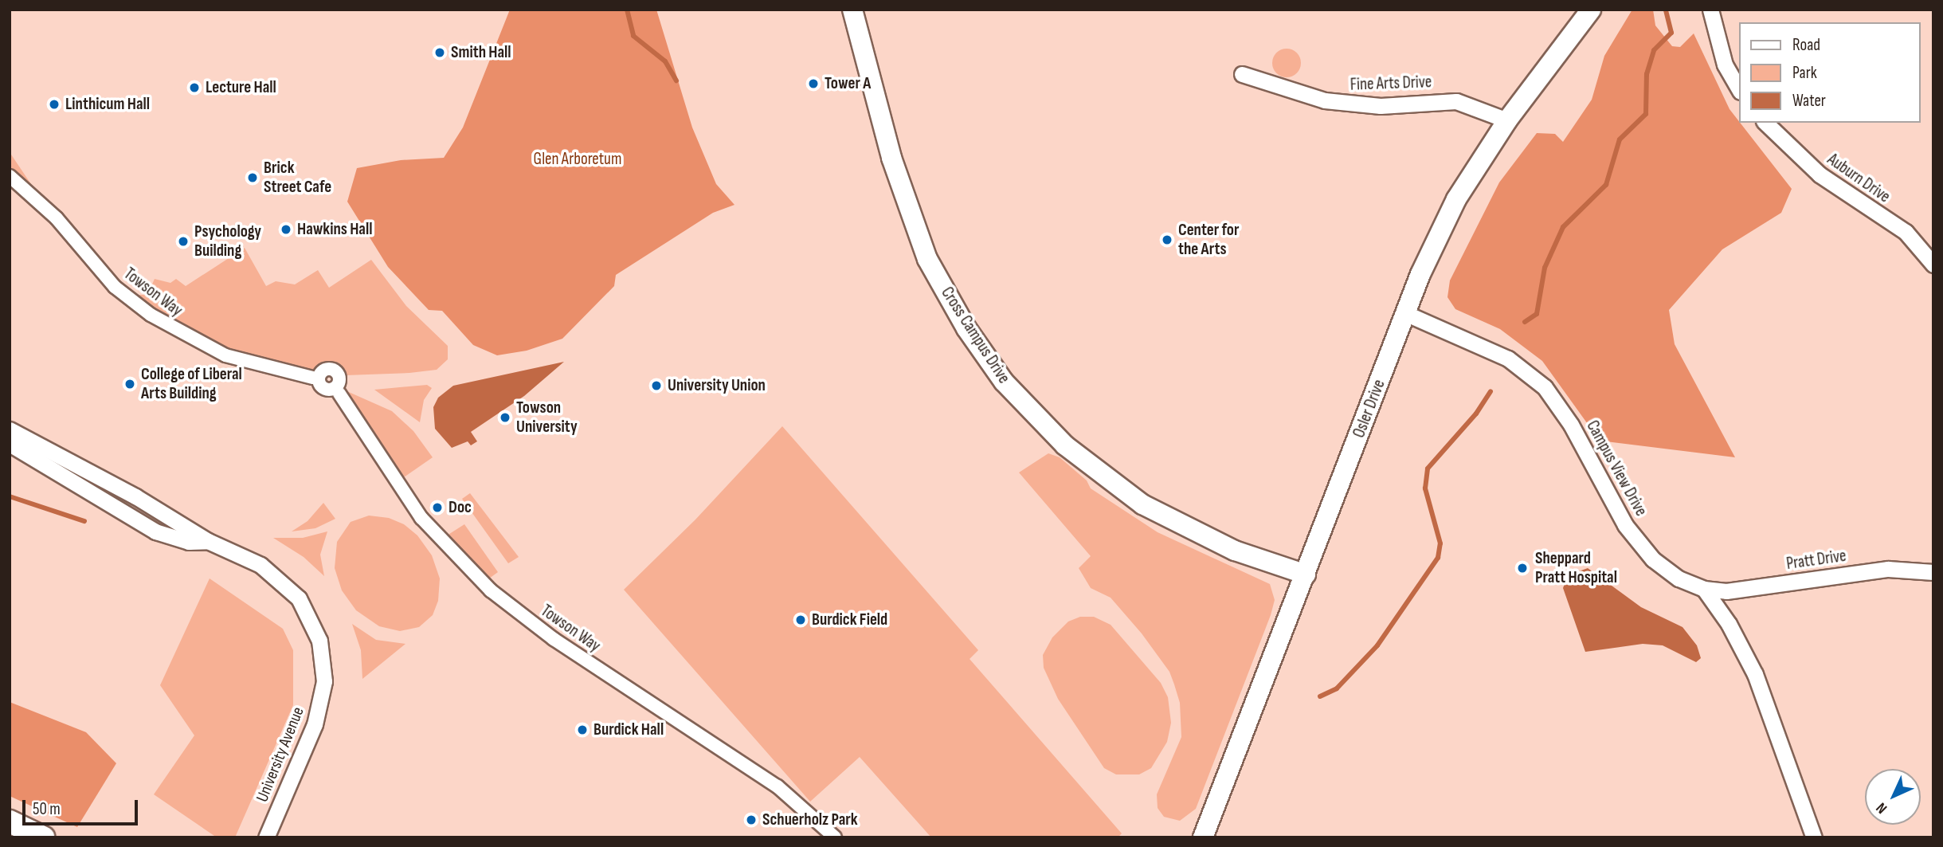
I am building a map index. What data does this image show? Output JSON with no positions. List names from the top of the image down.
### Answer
{
  "streets": {
    "street": [
      "Fine Arts Drive",
      "Auburn Drive",
      "Towson Way",
      "Cross Campus Drive",
      "Osler Drive",
      "Campus View Drive",
      "Pratt Drive",
      "University Avenue"
    ]
  },
  "crossings": [
    ["Fine Arts Drive", "Osler Drive"],
    ["Cross Campus Drive", "Osler Drive"],
    ["Osler Drive", "Campus View Drive"],
    ["Campus View Drive", "Pratt Drive"]
  ],
  "parks": ["Glen Arboretum"],
  "places": [
    "Smith Hall",
    "Tower A",
    "Lecture Hall",
    "Linthicum Hall",
    "Brick Street Cafe",
    "Hawkins Hall",
    "Center for the Arts",
    "Psychology Building",
    "College of Liberal Arts Building",
    "University Union",
    "Towson University",
    "Doc",
    "Sheppard Pratt Hospital",
    "Burdick Field",
    "Burdick Hall",
    "Schuerholz Park"
  ],
  "legend": ["Road", "Park", "Water"],
  "scale_bar": "50 m",
  "north": "bottom left"
}
